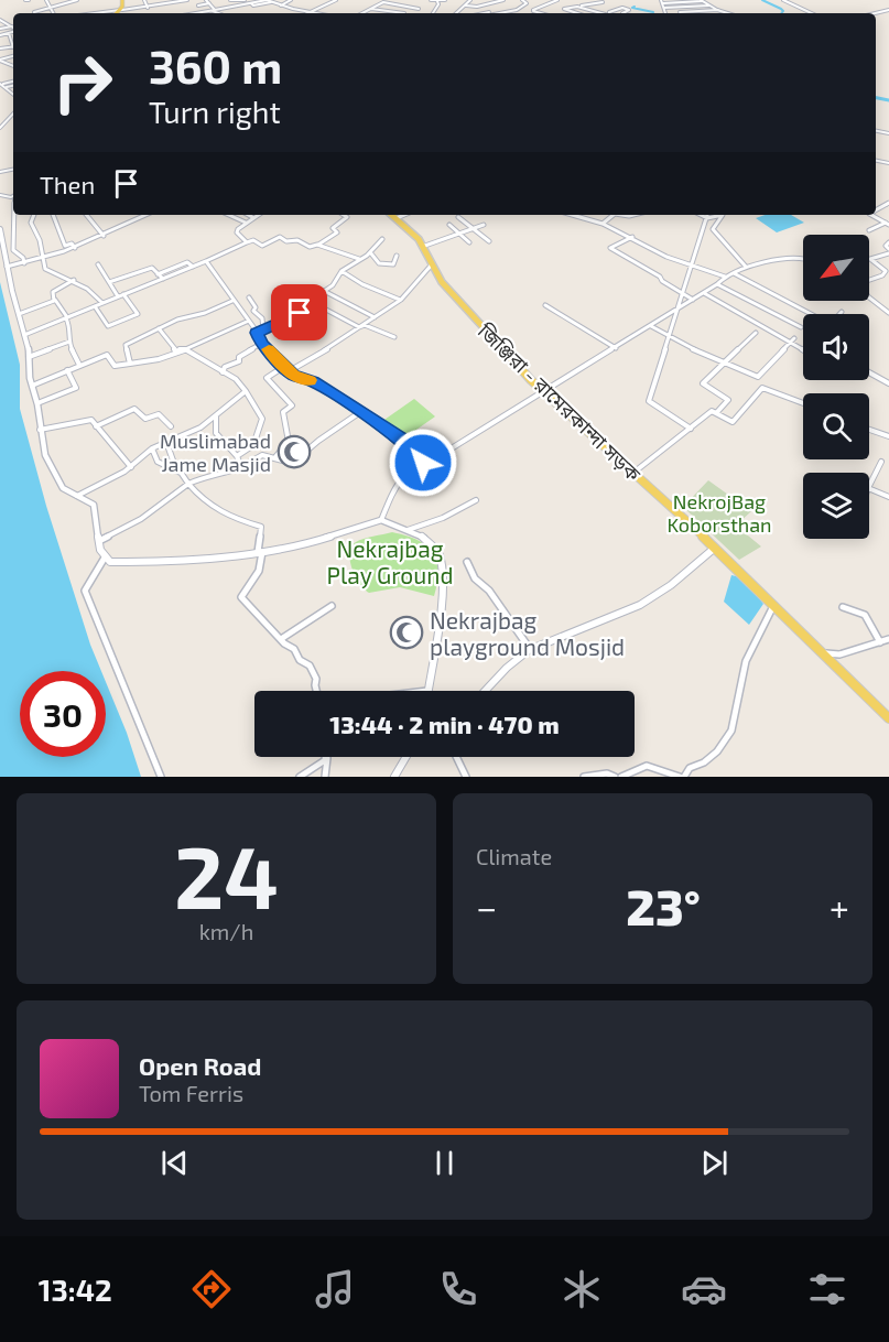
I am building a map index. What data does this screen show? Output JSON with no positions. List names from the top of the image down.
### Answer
{
  "streets": {
    "main road": ["জিঞ্জিরা - রামেরকান্দা সড়ক"]
  },
  "parks": ["NekrojBag Koborsthan", "Nekrajbag Play Ground"],
  "places": {
    "mosque": ["Muslimabad Jame Masjid", "Nekrajbag playground Mosjid"]
  },
  "north": "bottom left",
  "page": {
    "turn": ["360 m", "Turn right"],
    "then": "Then",
    "limit": "30",
    "trip": "13:44 · 2 min · 470 m",
    "tile": [
      ["24", "km/h"],
      "Climate"
    ],
    "heat": ["−", "23°", "+"],
    "song": ["Open Road", "Tom Ferris"],
    "tabs": "13:42"
  }
}
